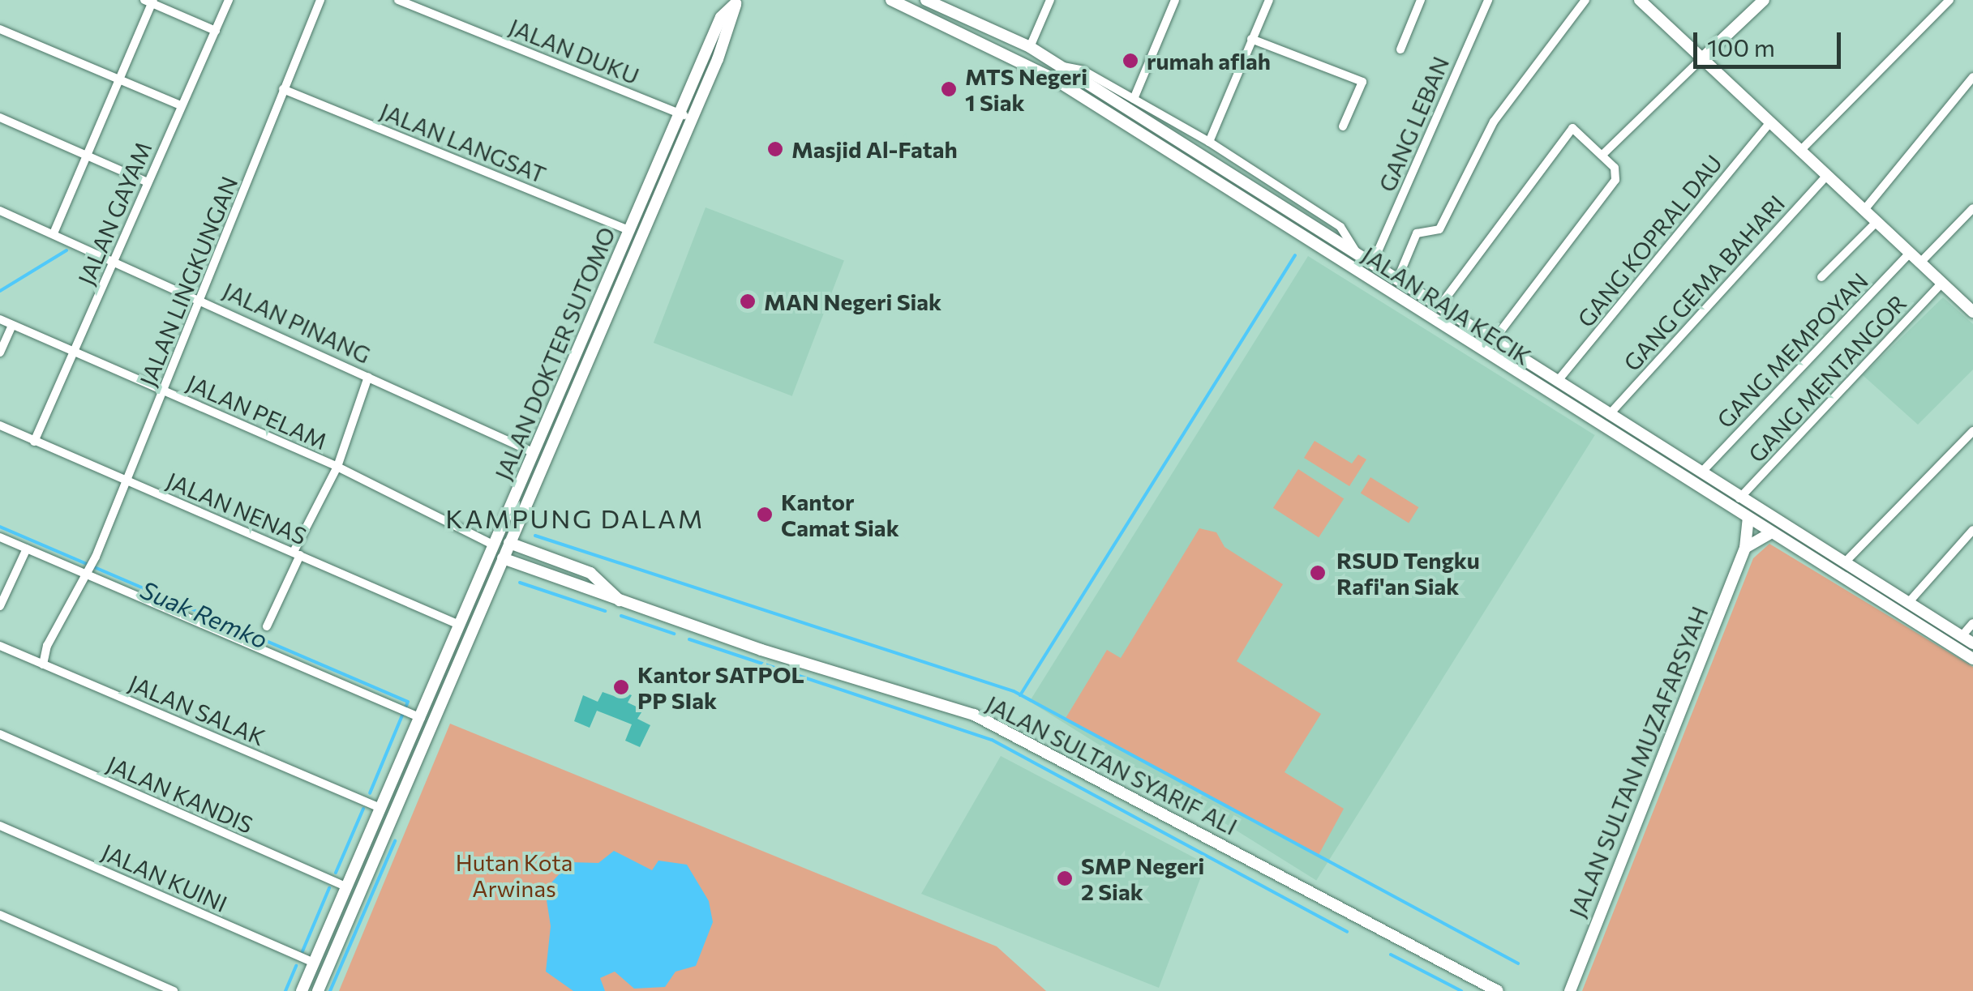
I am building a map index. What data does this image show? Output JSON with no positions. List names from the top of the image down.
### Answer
{
  "streets": {
    "main road": [
      "JALAN RAJA KECIK",
      "JALAN DOKTER SUTOMO",
      "JALAN SULTAN MUZAFARSYAH",
      "JALAN SULTAN SYARIF ALI"
    ],
    "street": [
      "JALAN DUKU",
      "GANG LEBAN",
      "JALAN LANGSAT",
      "JALAN GAYAM",
      "GANG KOPRAL DAU",
      "JALAN LINGKUNGAN",
      "GANG GEMA BAHARI",
      "JALAN PINANG",
      "GANG MEMPOYAN",
      "GANG MENTANGOR",
      "JALAN PELAM",
      "JALAN NENAS",
      "JALAN SALAK",
      "JALAN KANDIS",
      "JALAN KUINI"
    ]
  },
  "crossings": [
    ["JALAN DUKU", "JALAN DOKTER SUTOMO"],
    ["GANG LEBAN", "JALAN RAJA KECIK"],
    ["JALAN LANGSAT", "JALAN LINGKUNGAN"],
    ["JALAN LANGSAT", "JALAN DOKTER SUTOMO"],
    ["JALAN GAYAM", "JALAN PINANG"],
    ["JALAN GAYAM", "JALAN PELAM"],
    ["JALAN GAYAM", "JALAN NENAS"],
    ["GANG KOPRAL DAU", "JALAN RAJA KECIK"],
    ["JALAN LINGKUNGAN", "JALAN PINANG"],
    ["JALAN LINGKUNGAN", "JALAN PELAM"],
    ["JALAN LINGKUNGAN", "JALAN NENAS"],
    ["JALAN LINGKUNGAN", "JALAN SALAK"],
    ["GANG GEMA BAHARI", "JALAN RAJA KECIK"],
    ["JALAN RAJA KECIK", "GANG MEMPOYAN"],
    ["JALAN RAJA KECIK", "GANG MENTANGOR"],
    ["JALAN RAJA KECIK", "JALAN SULTAN MUZAFARSYAH"],
    ["JALAN PINANG", "JALAN DOKTER SUTOMO"],
    ["JALAN DOKTER SUTOMO", "JALAN PELAM"],
    ["JALAN DOKTER SUTOMO", "JALAN NENAS"],
    ["JALAN DOKTER SUTOMO", "JALAN SALAK"],
    ["JALAN DOKTER SUTOMO", "JALAN SULTAN SYARIF ALI"],
    ["JALAN DOKTER SUTOMO", "JALAN KANDIS"],
    ["JALAN DOKTER SUTOMO", "JALAN KUINI"]
  ],
  "districts": ["KAMPUNG DALAM"],
  "water": ["Suak Remko"],
  "parks": ["Hutan Kota Arwinas"],
  "places": [
    "rumah aflah",
    "MTS Negeri 1 Siak",
    "Masjid Al-Fatah",
    "MAN Negeri Siak",
    "Kantor Camat Siak",
    "RSUD Tengku Rafi'an Siak",
    "Kantor SATPOL PP SIak",
    "SMP Negeri 2 Siak"
  ],
  "scale_bar": "100 m"
}
